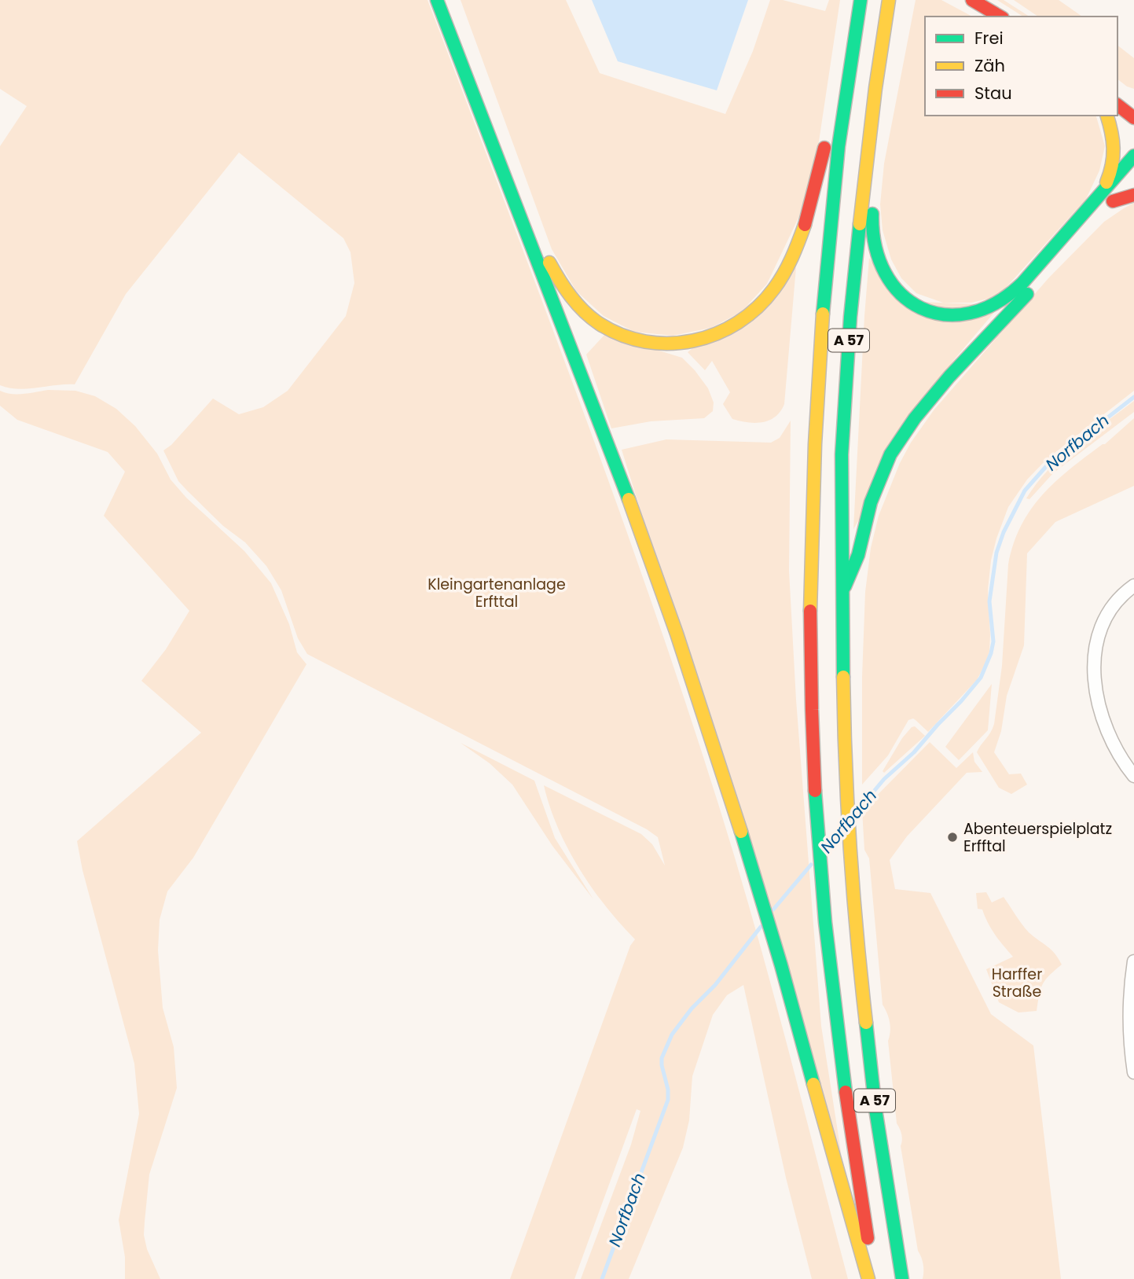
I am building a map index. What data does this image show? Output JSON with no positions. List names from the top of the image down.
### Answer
{
  "streets": {
    "main road": ["A 57"]
  },
  "water": ["Norfbach"],
  "parks": ["Kleingartenanlage Erfttal", "Harffer Straße"],
  "places": ["Abenteuerspielplatz Erfftal"],
  "legend": ["Frei", "Zäh", "Stau"]
}
